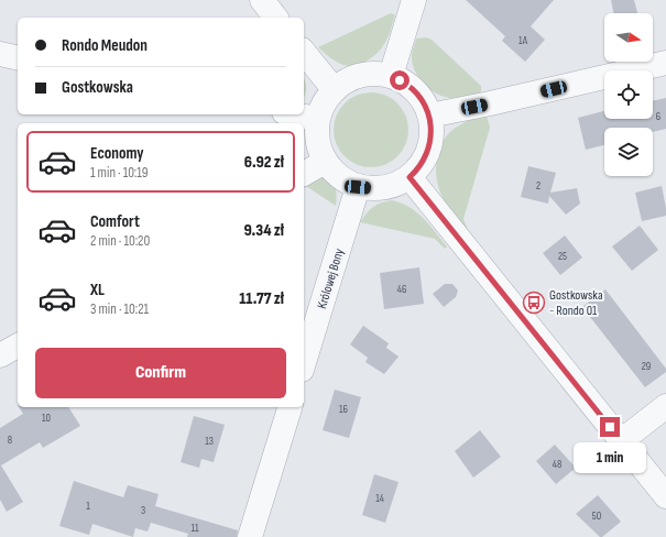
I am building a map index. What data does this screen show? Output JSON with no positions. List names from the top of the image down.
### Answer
{
  "streets": {
    "street": ["Królowej Bony"]
  },
  "places": {
    "bus stop": ["Gostkowska - Rondo 01"]
  },
  "house_numbers": [
    "1A",
    "6",
    "2",
    "25",
    "46",
    "29",
    "16",
    "10",
    "8",
    "13",
    "48",
    "14",
    "1",
    "3",
    "50",
    "11"
  ],
  "north": "right",
  "page": {
    "banner": ["Rondo Meudon", "Gostkowska"],
    "list": [
      {
        "name": "Economy",
        "note": "1 min · 10:19",
        "value": "6.92 zł"
      },
      {
        "name": "Comfort",
        "note": "2 min · 10:20",
        "value": "9.34 zł"
      },
      {
        "name": "XL",
        "note": "3 min · 10:21",
        "value": "11.77 zł"
      }
    ],
    "buttons": "Confirm",
    "bubble": "1 min"
  }
}
